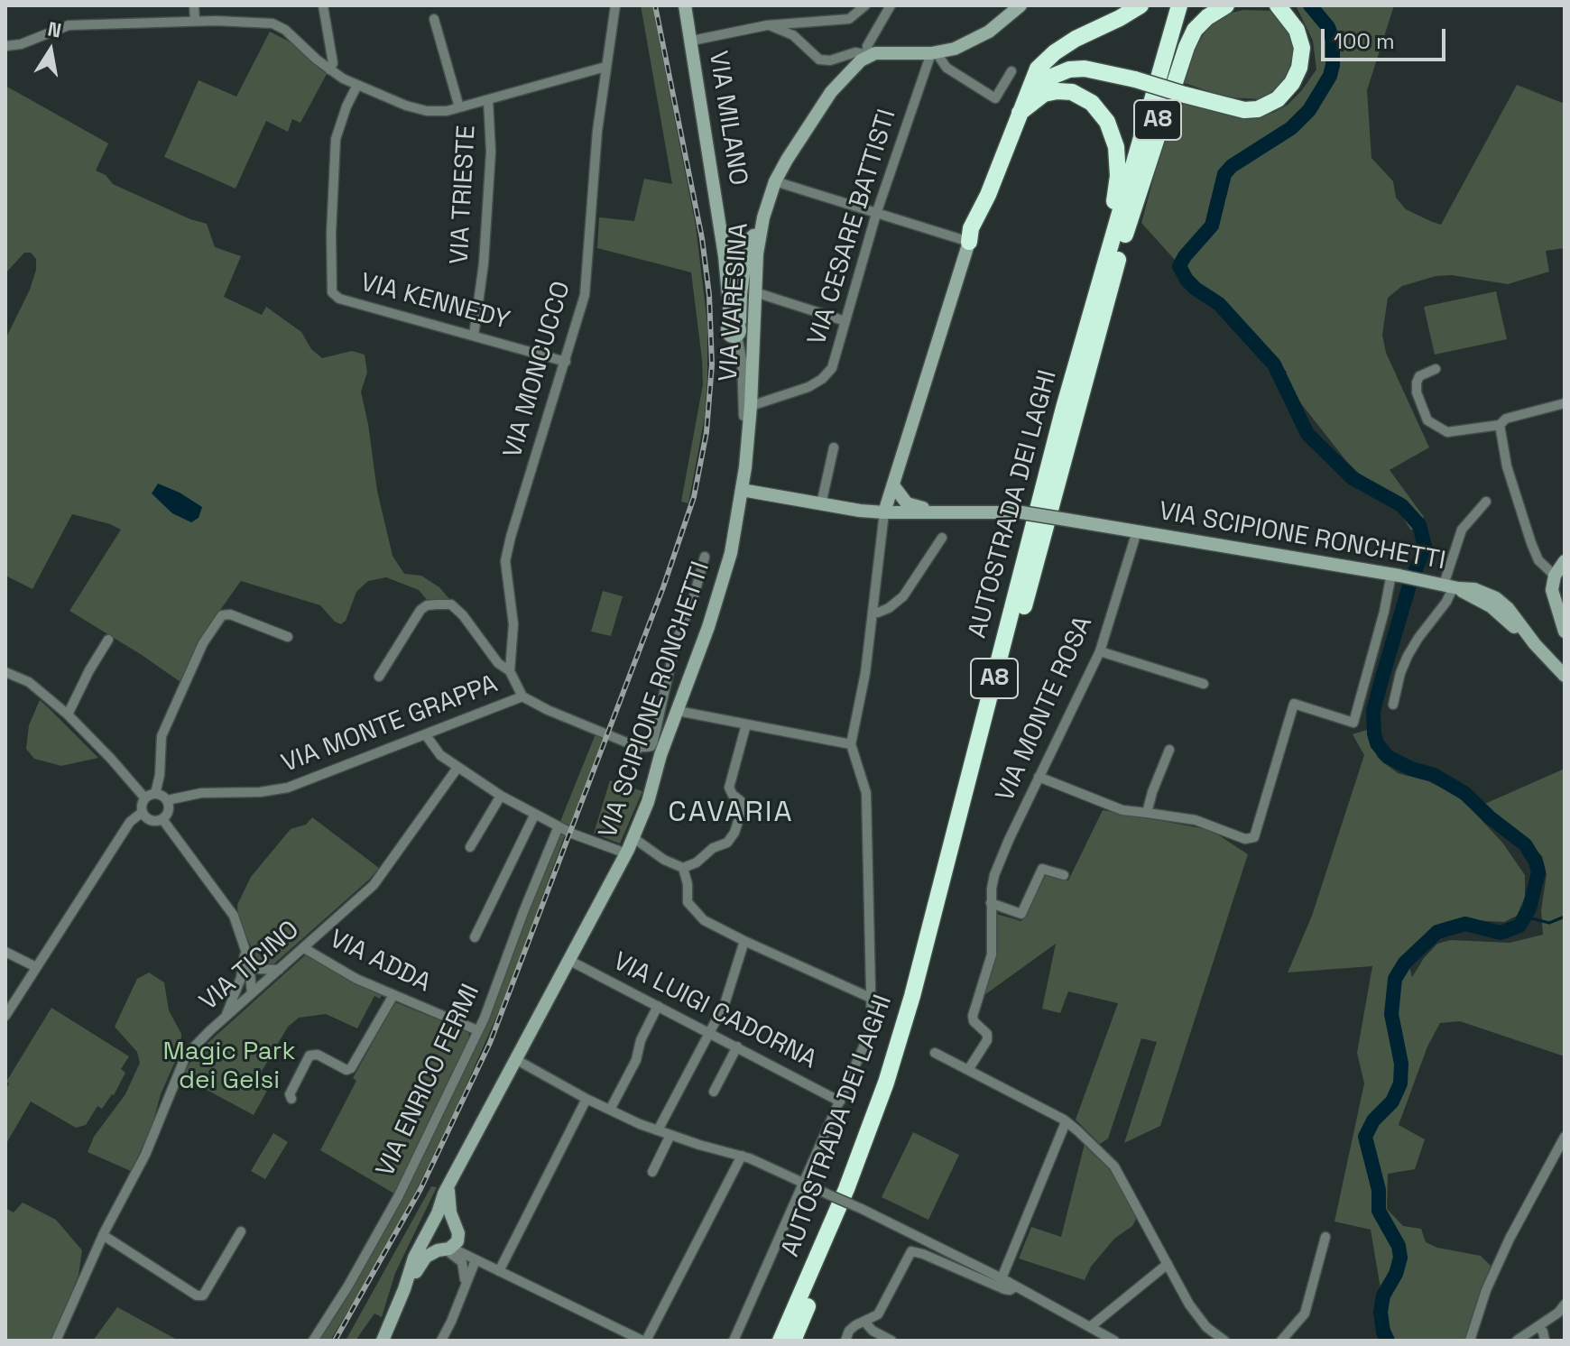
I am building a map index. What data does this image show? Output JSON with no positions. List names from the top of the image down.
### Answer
{
  "streets": {
    "highway": ["A8", "AUTOSTRADA DEI LAGHI"],
    "main road": ["VIA MILANO", "VIA VARESINA", "VIA SCIPIONE RONCHETTI"],
    "street": [
      "VIA TRIESTE",
      "VIA CESARE BATTISTI",
      "VIA KENNEDY",
      "VIA MONCUCCO",
      "VIA MONTE ROSA",
      "VIA MONTE GRAPPA",
      "VIA ADDA",
      "VIA TICINO",
      "VIA LUIGI CADORNA",
      "VIA ENRICO FERMI"
    ]
  },
  "crossings": [
    ["VIA TRIESTE", "VIA KENNEDY"],
    ["VIA CESARE BATTISTI", "VIA VARESINA"],
    ["VIA CESARE BATTISTI", "VIA SCIPIONE RONCHETTI"],
    ["VIA KENNEDY", "VIA MONCUCCO"],
    ["VIA VARESINA", "VIA SCIPIONE RONCHETTI"],
    ["VIA SCIPIONE RONCHETTI", "VIA MONTE ROSA"],
    ["VIA SCIPIONE RONCHETTI", "VIA MONTE GRAPPA"],
    ["VIA SCIPIONE RONCHETTI", "VIA LUIGI CADORNA"],
    ["VIA ADDA", "VIA TICINO"],
    ["VIA ADDA", "VIA ENRICO FERMI"]
  ],
  "districts": ["CAVARIA"],
  "parks": ["Magic Park dei Gelsi"],
  "scale_bar": "100 m",
  "north": "top"
}
